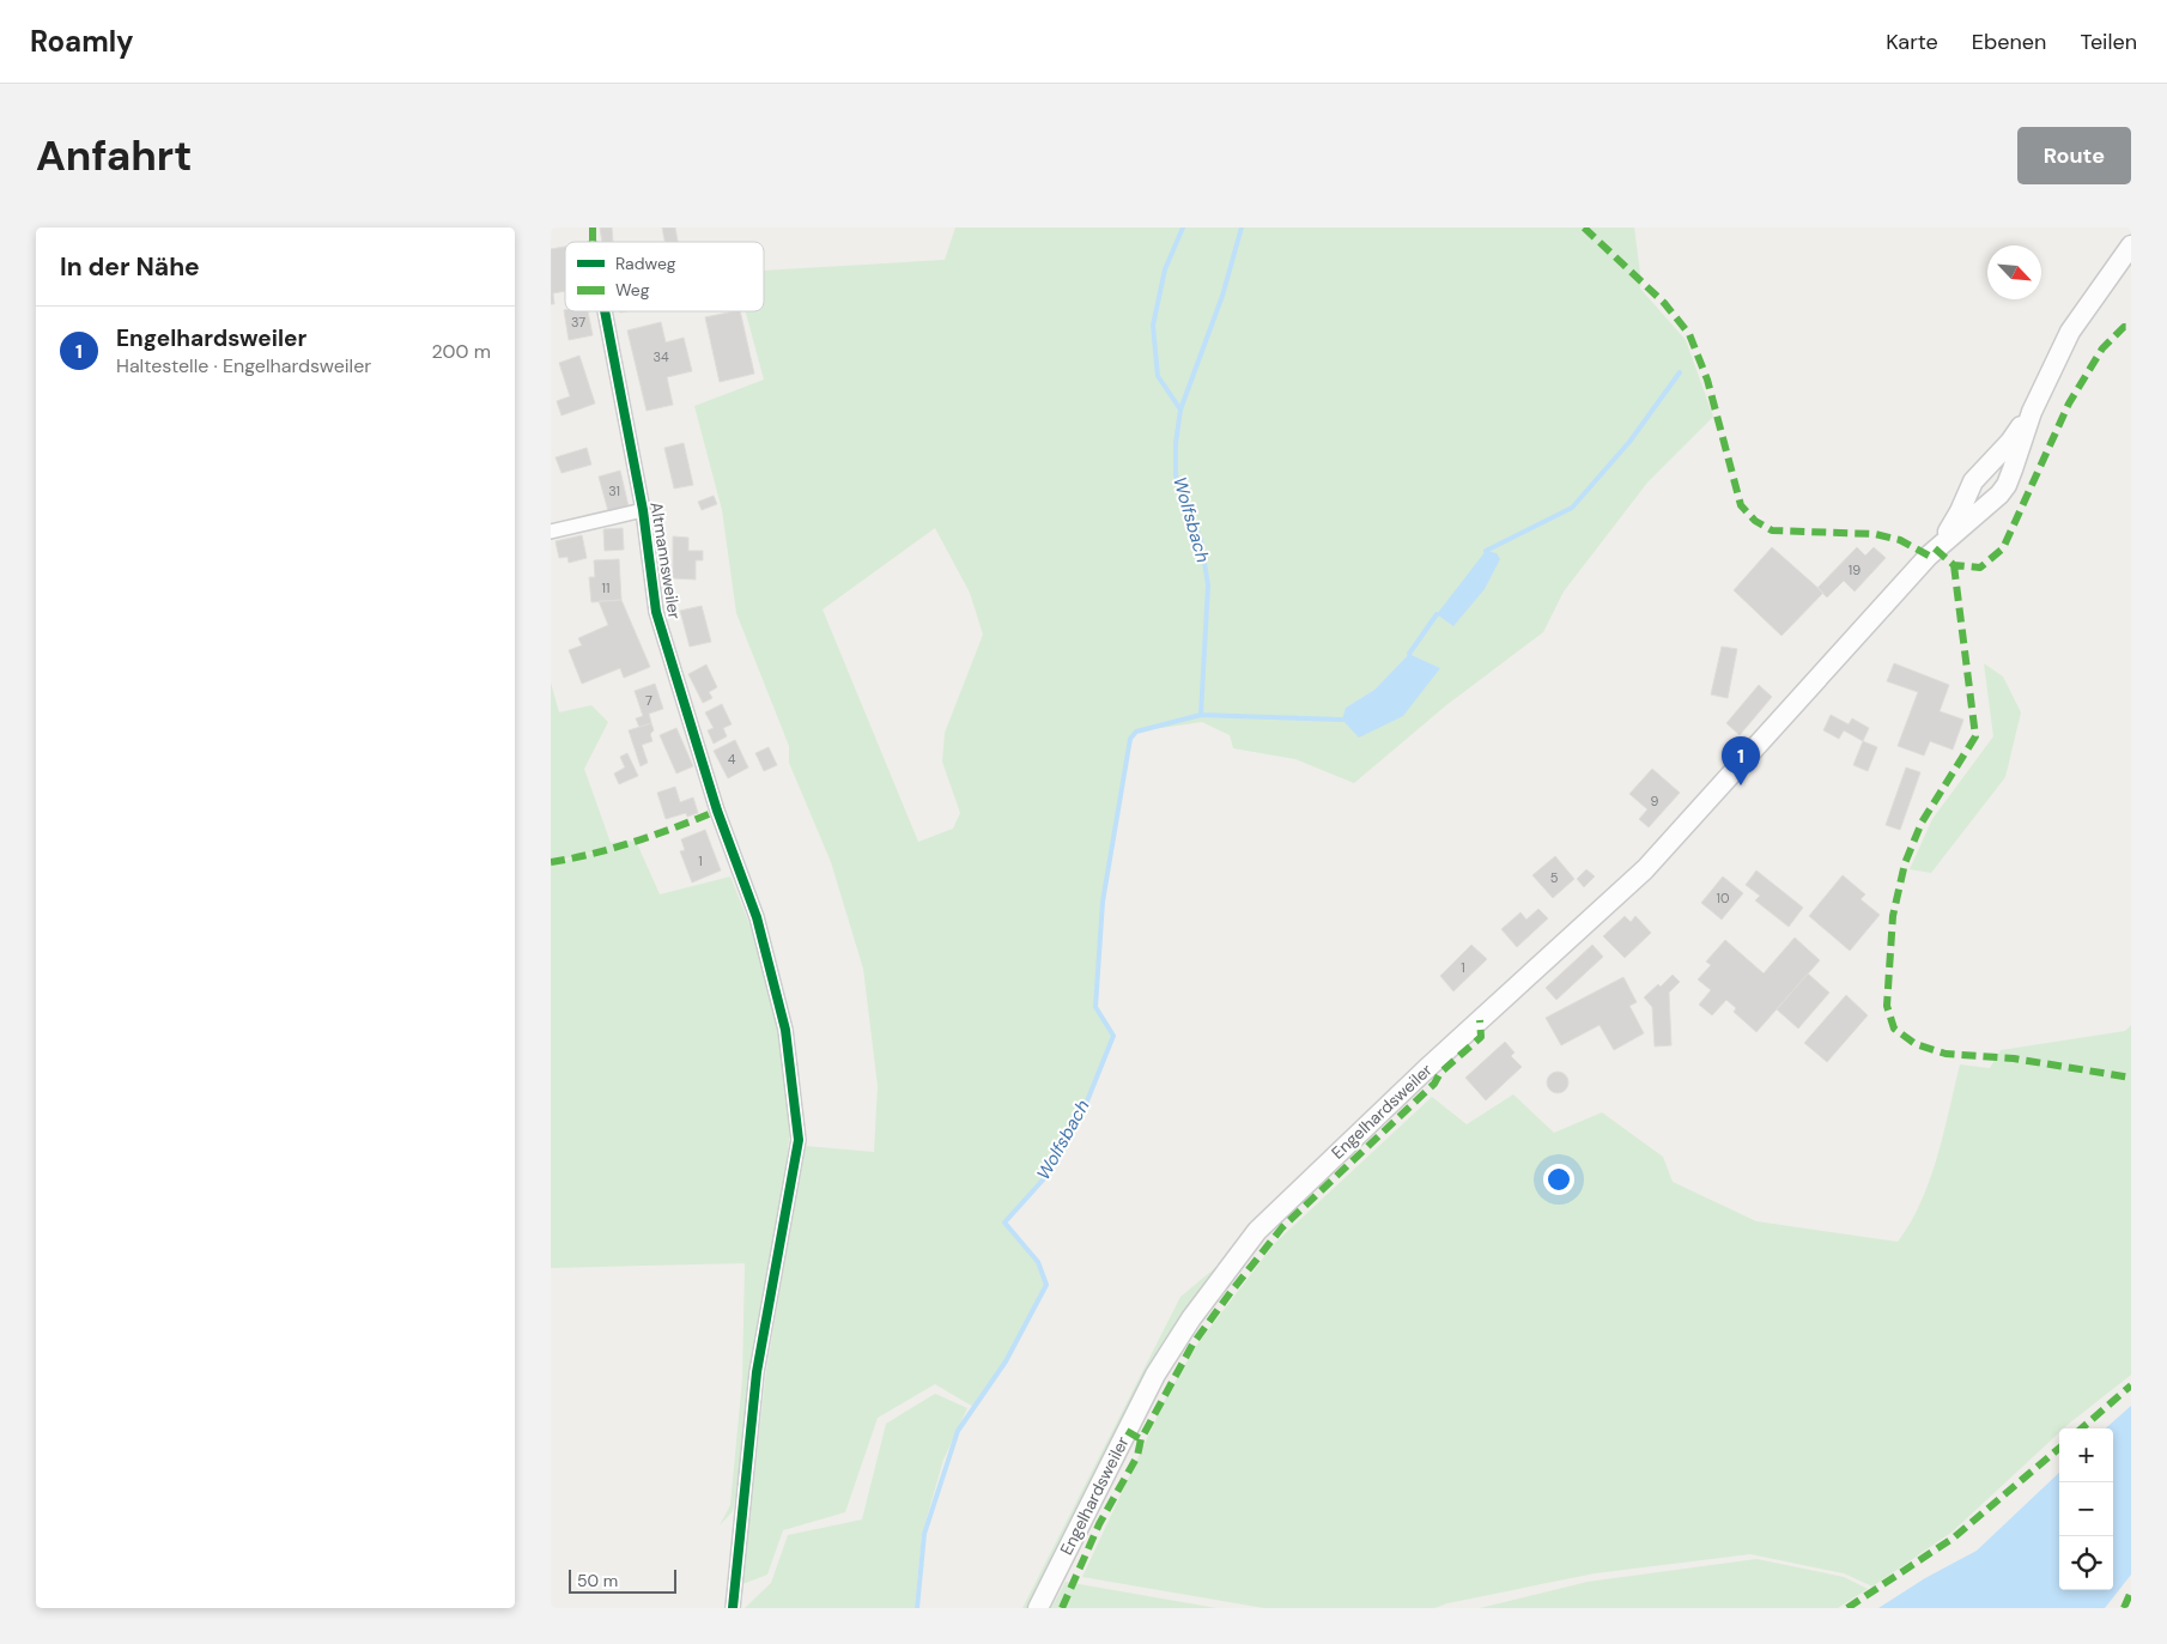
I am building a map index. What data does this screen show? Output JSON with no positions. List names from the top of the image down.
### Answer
{
  "streets": {
    "main road": ["Engelhardsweiler"],
    "street": ["Altmannsweiler"]
  },
  "water": ["Wolfsbach"],
  "house_numbers": [
    "37",
    "34",
    "31",
    "19",
    "11",
    "7",
    "4",
    "9",
    "1",
    "5",
    "10",
    "1"
  ],
  "legend": ["Radweg", "Weg"],
  "scale_bar": "50 m",
  "north": "bottom right",
  "page": {
    "header": "Roamly",
    "nav": ["Karte", "Ebenen", "Teilen"],
    "buttons": "Route",
    "title": "Anfahrt",
    "heading": "In der Nähe",
    "list": [
      {
        "mark": "1",
        "name": "Engelhardsweiler",
        "note": "Haltestelle · Engelhardsweiler",
        "value": "200 m"
      }
    ],
    "pins": "1",
    "map_buttons": ["+", "−"],
    "scale": "50 m"
  }
}
